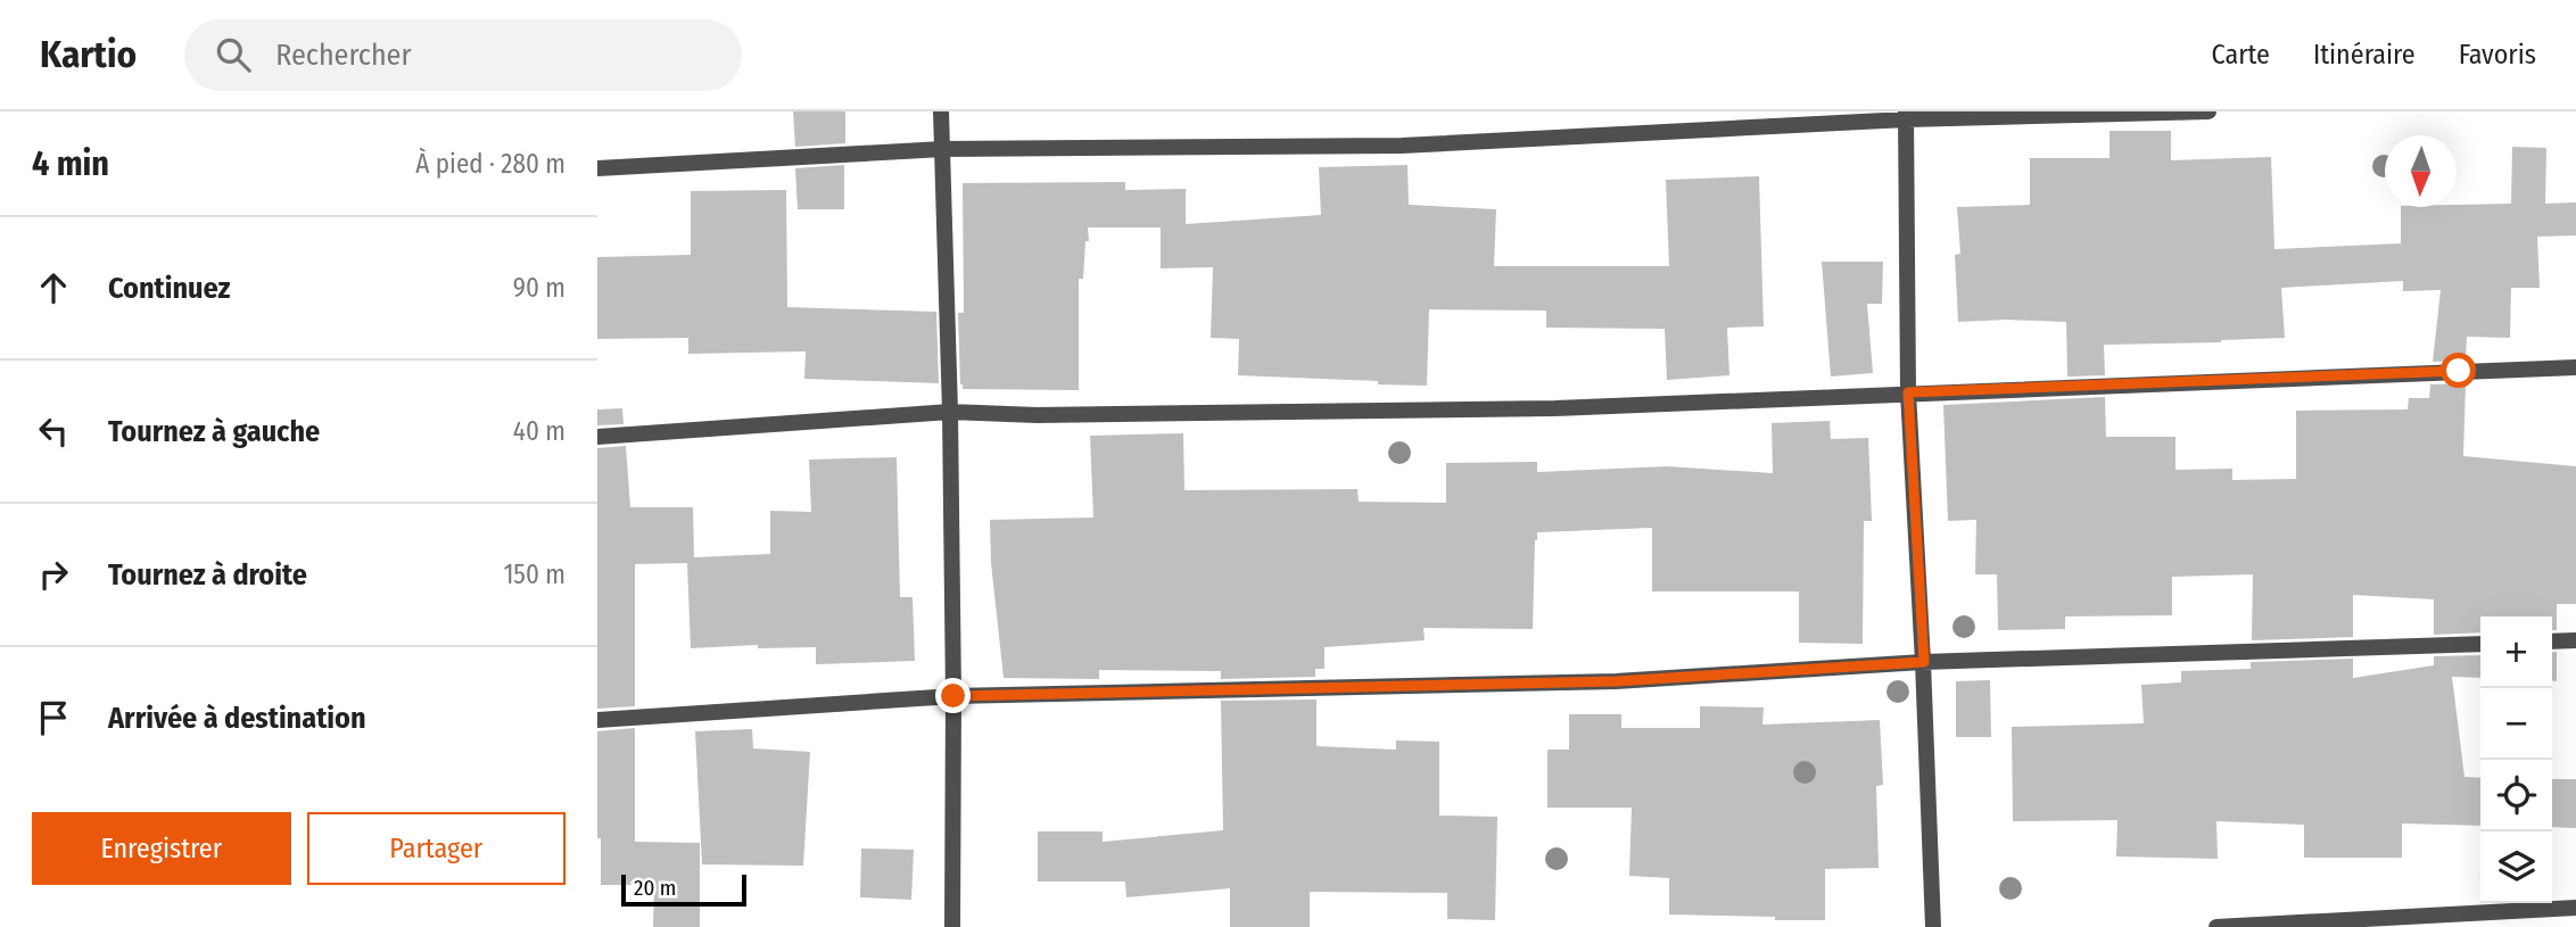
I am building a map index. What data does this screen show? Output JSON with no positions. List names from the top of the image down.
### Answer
{
  "scale_bar": "20 m",
  "north": "bottom",
  "page": {
    "header": "Kartio",
    "search": "Rechercher",
    "nav": ["Carte", "Itinéraire", "Favoris"],
    "heading": ["4 min", "À pied · 280 m"],
    "list": [
      ["Continuez", "90 m"],
      ["Tournez à gauche", "40 m"],
      ["Tournez à droite", "150 m"],
      "Arrivée à destination"
    ],
    "map_buttons": ["+", "−"],
    "buttons": ["Enregistrer", "Partager"],
    "scale": "20 m"
  }
}
